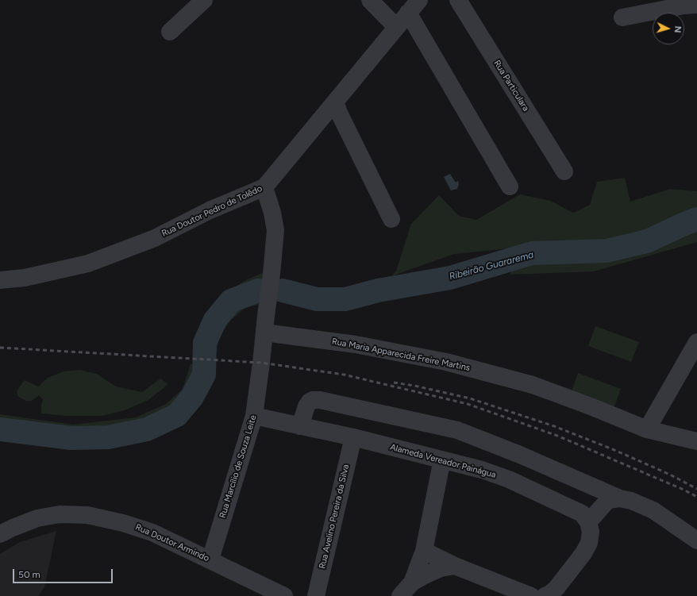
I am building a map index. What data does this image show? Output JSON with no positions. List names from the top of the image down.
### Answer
{
  "streets": {
    "street": [
      "Rua Particulara",
      "Rua Doutor Pedro de Tolêdo",
      "Rua Maria Apparecida Freire Martins",
      "Alameda Vereador Painágua",
      "Rua Marcílio de Souza Leite",
      "Rua Avelino Pereira da Silva",
      "Rua Doutor Armindo"
    ]
  },
  "crossings": [
    ["Rua Doutor Pedro de Tolêdo", "Rua Marcílio de Souza Leite"],
    ["Rua Maria Apparecida Freire Martins", "Rua Marcílio de Souza Leite"],
    ["Alameda Vereador Painágua", "Rua Marcílio de Souza Leite"],
    ["Alameda Vereador Painágua", "Rua Avelino Pereira da Silva"],
    ["Rua Marcílio de Souza Leite", "Rua Doutor Armindo"]
  ],
  "water": ["Ribeirão Guararema"],
  "scale_bar": "50 m",
  "north": "right"
}
